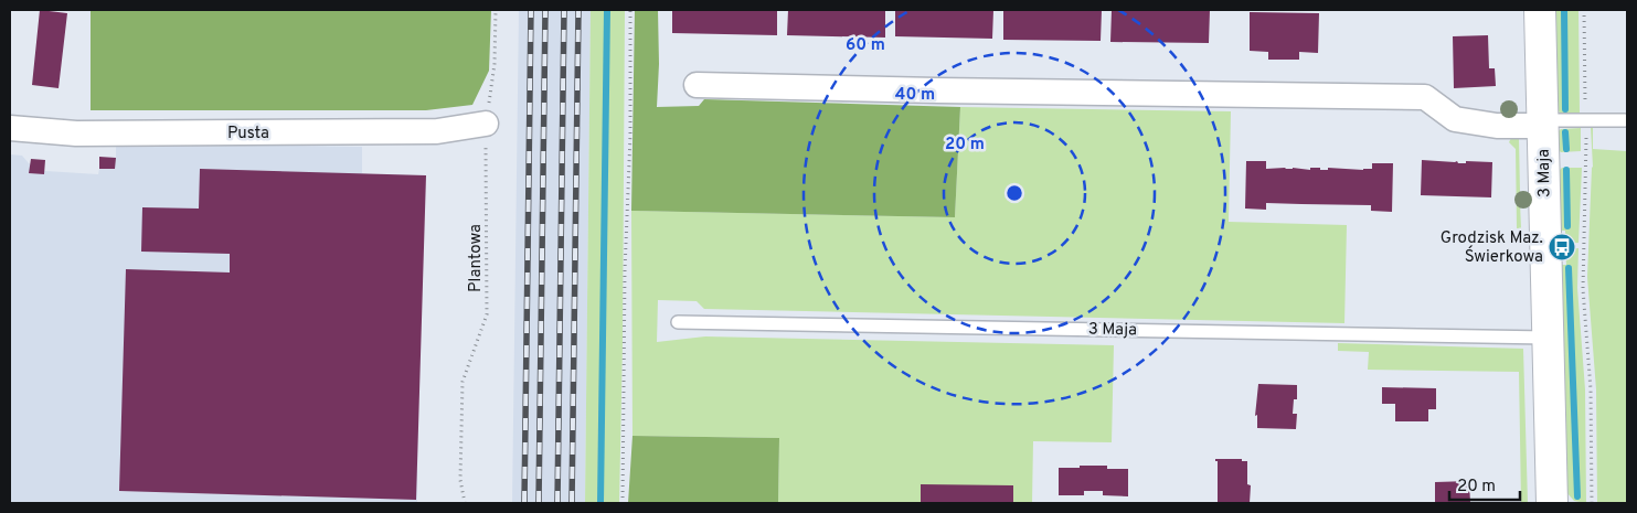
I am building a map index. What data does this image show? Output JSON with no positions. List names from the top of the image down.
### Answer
{
  "streets": {
    "street": ["Pusta", "3 Maja"],
    "path": ["Plantowa"]
  },
  "crossings": [
    ["Pusta", "Plantowa"]
  ],
  "places": {
    "bus stop": ["Grodzisk Maz. Świerkowa"]
  },
  "scale_bar": "20 m",
  "rings": ["60 m", "40 m", "20 m"]
}
